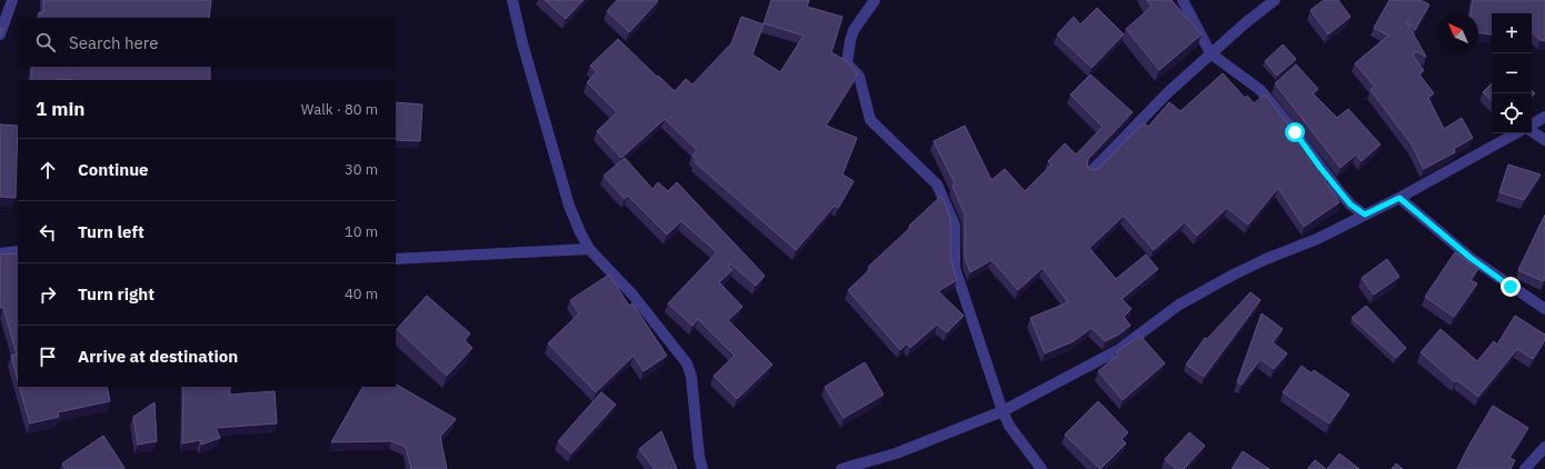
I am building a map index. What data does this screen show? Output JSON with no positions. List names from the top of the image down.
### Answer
{
  "north": "top left",
  "page": {
    "map_buttons": ["+", "−"],
    "search": "Search here",
    "heading": ["1 min", "Walk · 80 m"],
    "list": [
      ["Continue", "30 m"],
      ["Turn left", "10 m"],
      ["Turn right", "40 m"],
      "Arrive at destination"
    ]
  }
}
